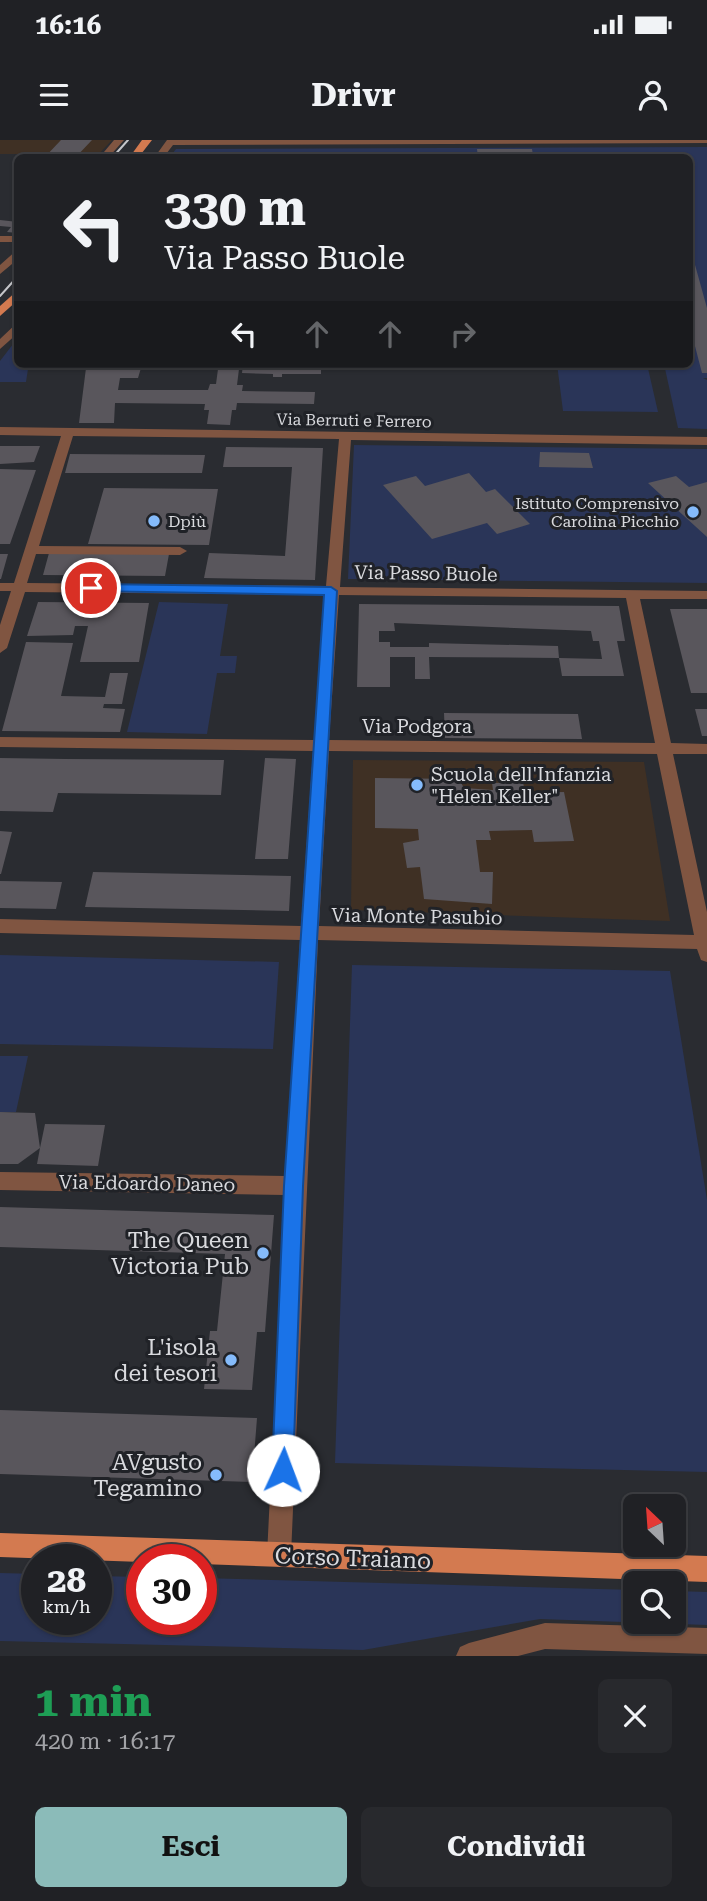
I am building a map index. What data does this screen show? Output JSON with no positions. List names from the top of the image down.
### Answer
{
  "streets": {
    "main road": ["Corso Traiano"],
    "street": [
      "Via Berruti e Ferrero",
      "Via Passo Buole",
      "Via Podgora",
      "Via Monte Pasubio",
      "Via Edoardo Daneo"
    ]
  },
  "places": [
    "Istituto Comprensivo Carolina Picchio",
    "Dpiù",
    "Scuola dell'Infanzia \"Helen Keller\"",
    "The Queen Victoria Pub",
    "L'isola dei tesori",
    "AVgusto Tegamino"
  ],
  "north": "top left",
  "page": {
    "status": "16:16",
    "header": "Drivr",
    "turn": ["330 m", "Via Passo Buole"],
    "speed": "28 km/h",
    "limit": "30",
    "heading": ["1 min", "420 m · 16:17"],
    "buttons": ["Esci", "Condividi"]
  }
}
